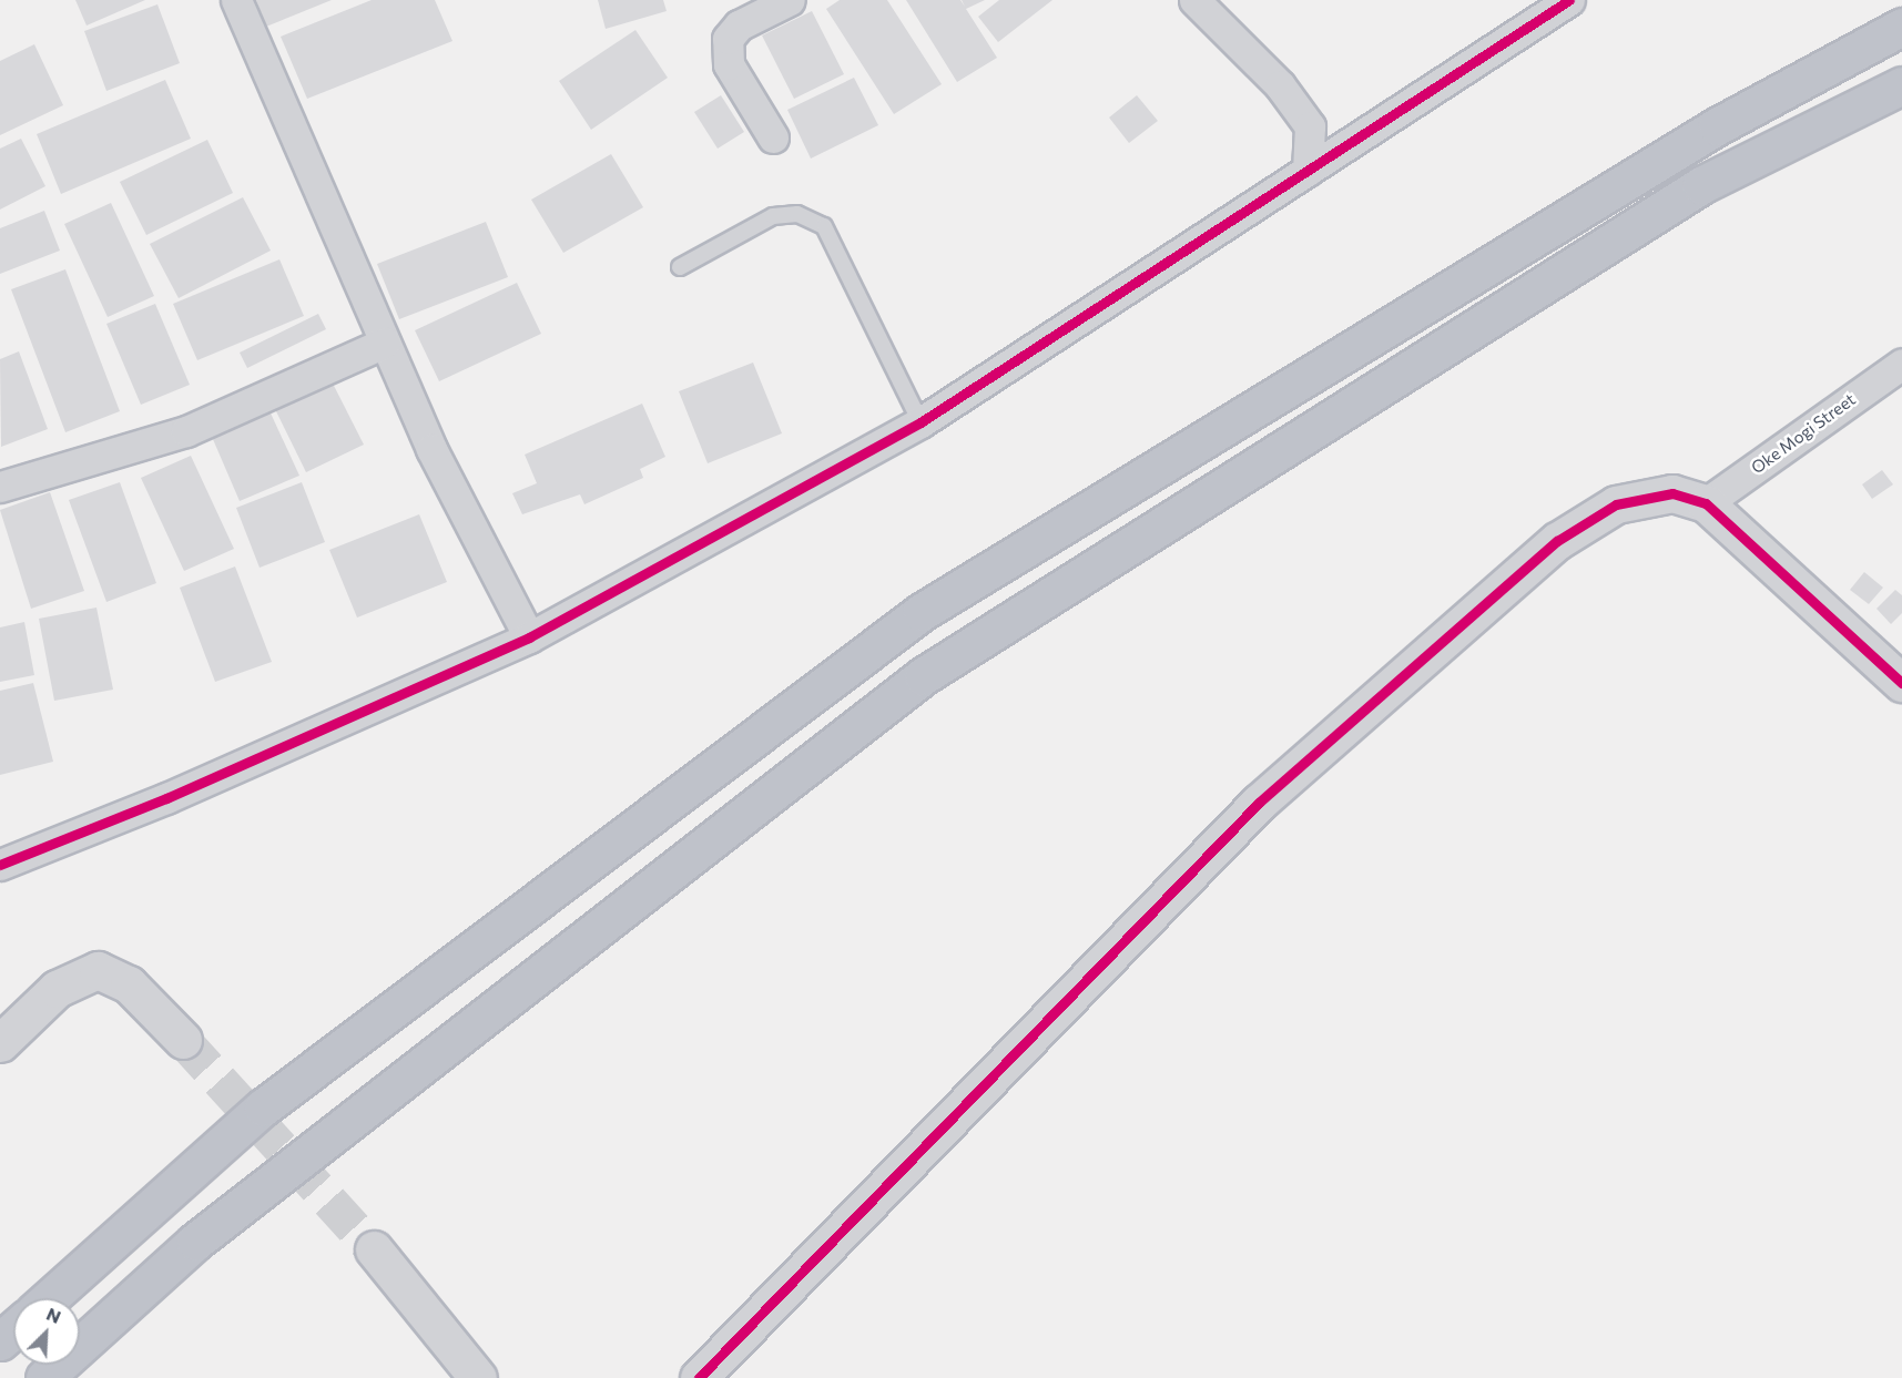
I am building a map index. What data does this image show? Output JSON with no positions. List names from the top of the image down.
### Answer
{
  "streets": {
    "street": ["Oke Mogi Street"]
  },
  "north": "top right"
}
